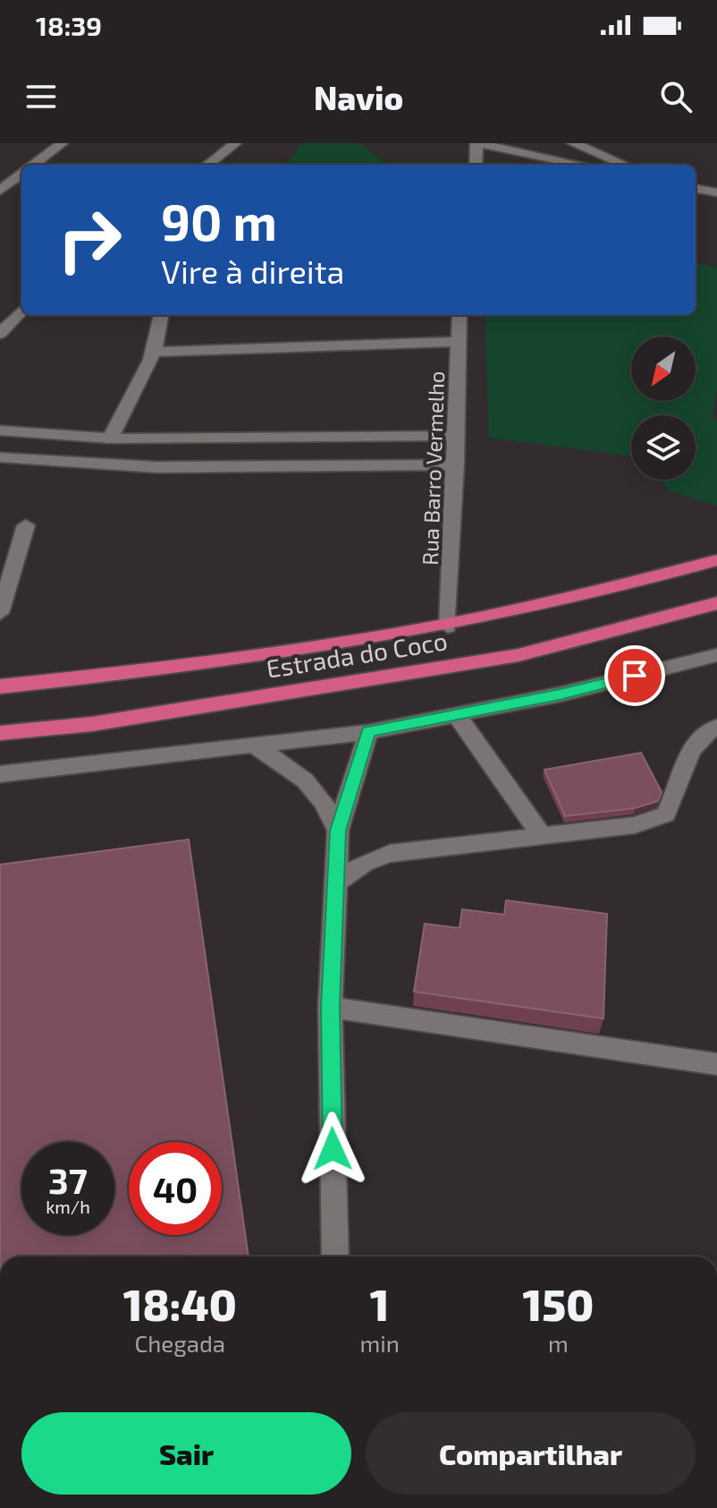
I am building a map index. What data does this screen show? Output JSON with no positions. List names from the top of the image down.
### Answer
{
  "streets": {
    "highway": ["Estrada do Coco"],
    "street": ["Rua Barro Vermelho"]
  },
  "crossings": [
    ["Rua Barro Vermelho", "Estrada do Coco"]
  ],
  "north": "bottom left",
  "page": {
    "status": "18:39",
    "header": "Navio",
    "turn": ["90 m", "Vire à direita"],
    "speed": "37 km/h",
    "limit": "40",
    "eta": [
      "18:40",
      "Chegada",
      "1",
      "min",
      "150",
      "m"
    ],
    "buttons": ["Sair", "Compartilhar"]
  }
}
